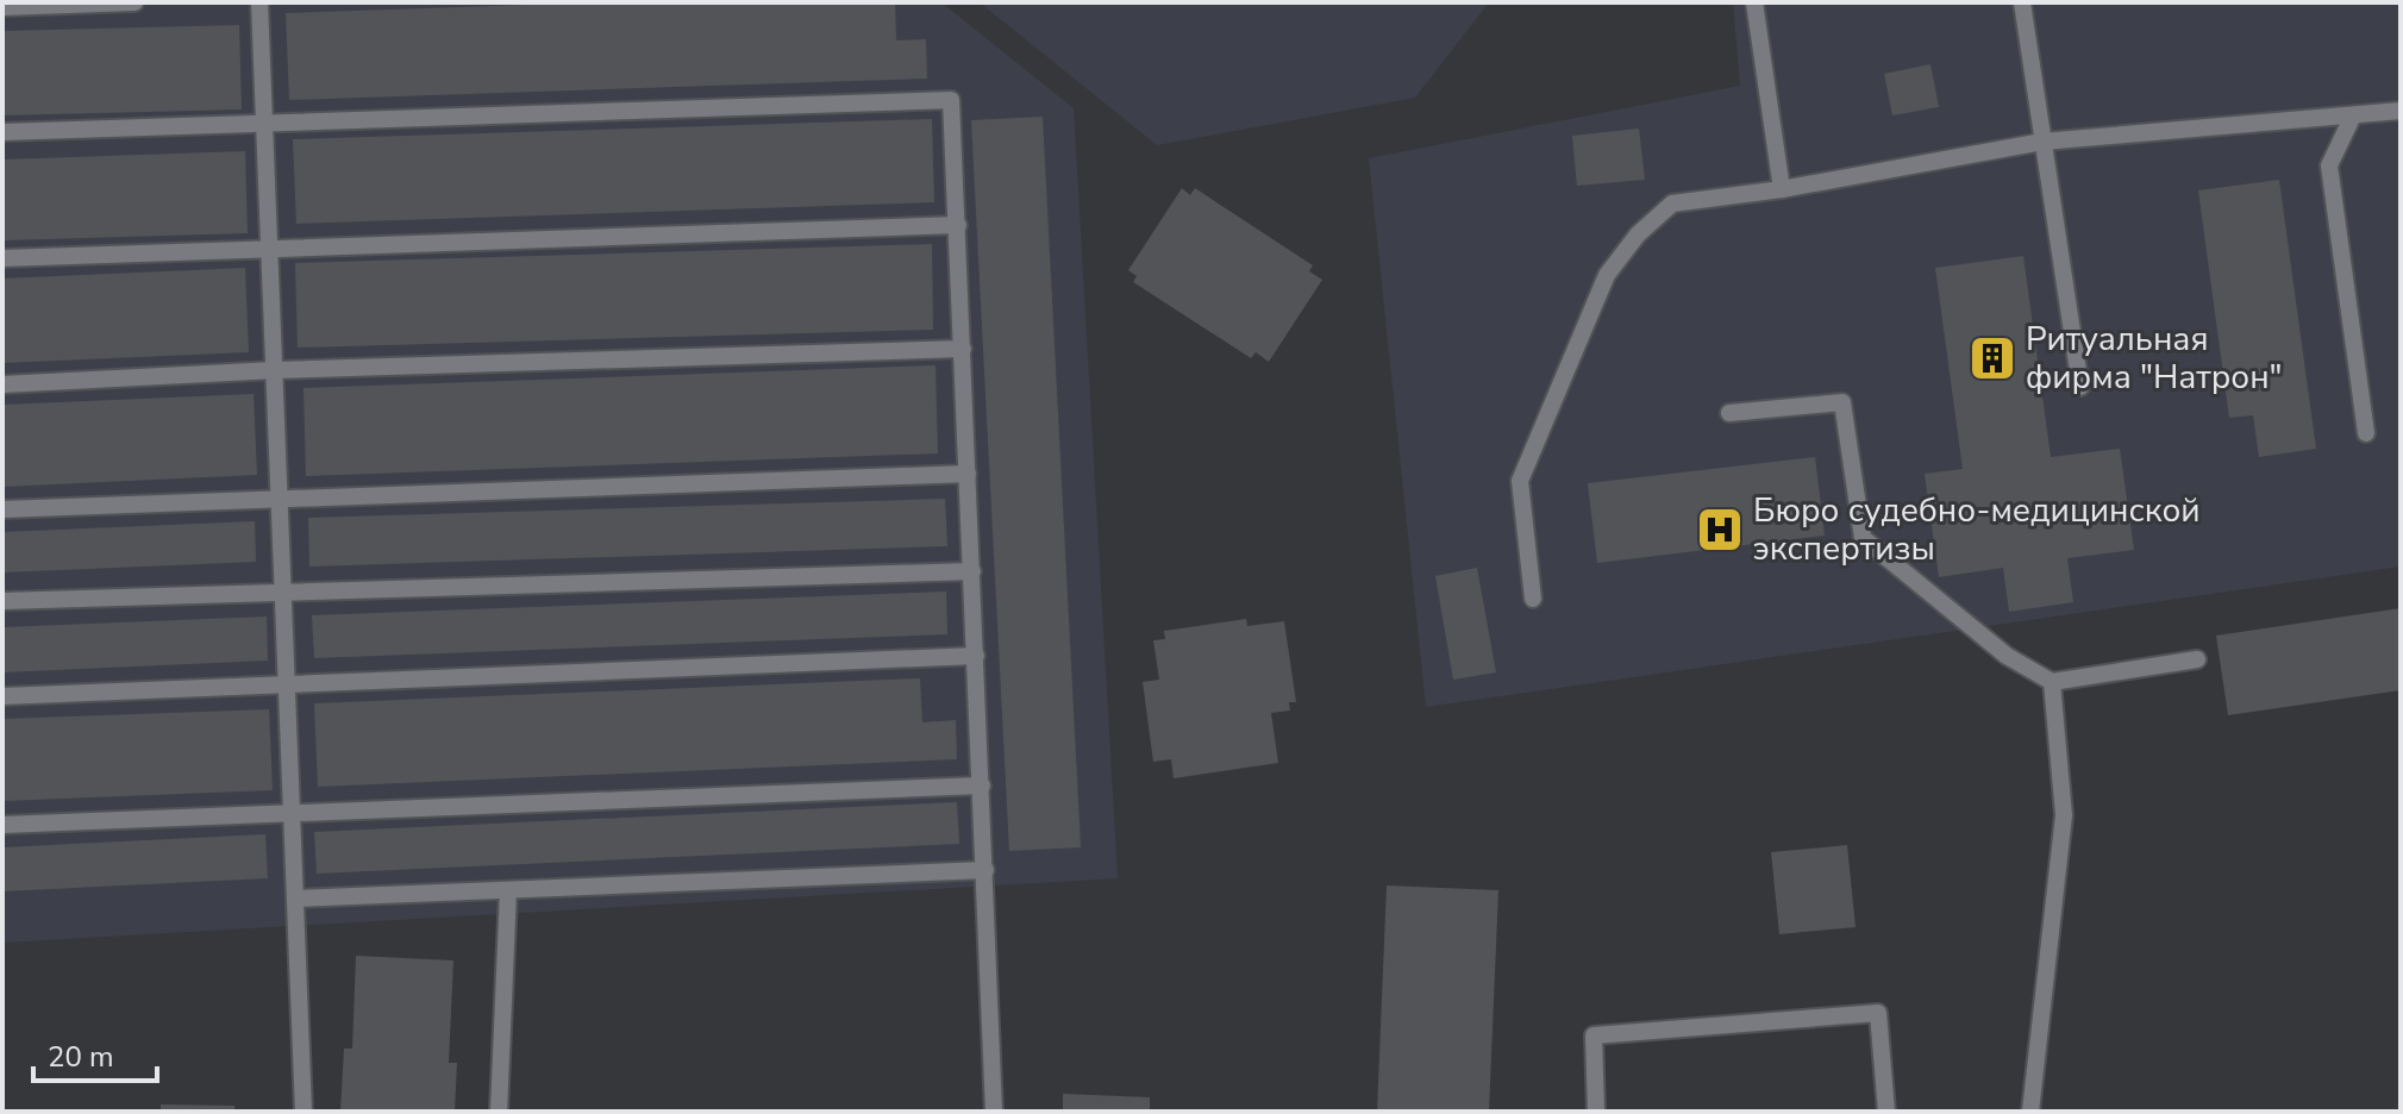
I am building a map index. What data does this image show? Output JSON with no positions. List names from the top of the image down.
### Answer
{
  "places": {
    "building": ["Ритуальная фирма \"Натрон\""],
    "hospital": ["Бюро судебно-медицинской экспертизы"]
  },
  "scale_bar": "20 m"
}
